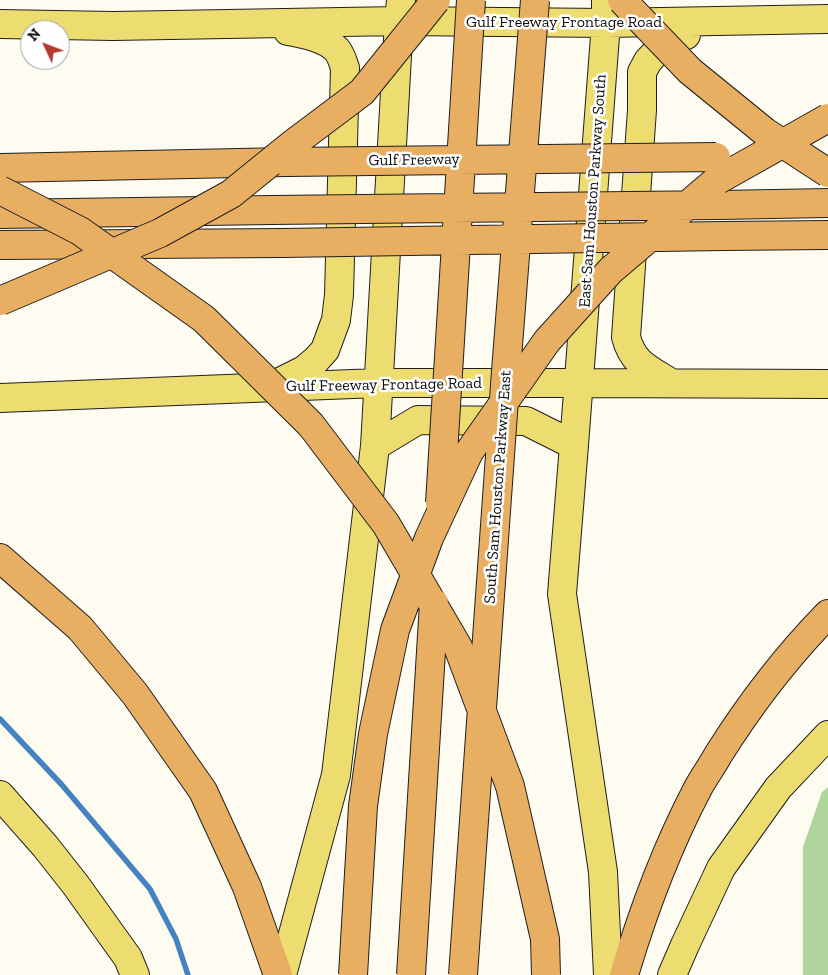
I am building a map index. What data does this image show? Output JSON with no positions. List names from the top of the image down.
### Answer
{
  "streets": {
    "highway": ["Gulf Freeway", "South Sam Houston Parkway East"],
    "main road": ["Gulf Freeway Frontage Road", "East Sam Houston Parkway South"]
  },
  "crossings": [
    ["Gulf Freeway Frontage Road", "East Sam Houston Parkway South"]
  ],
  "north": "top left"
}
